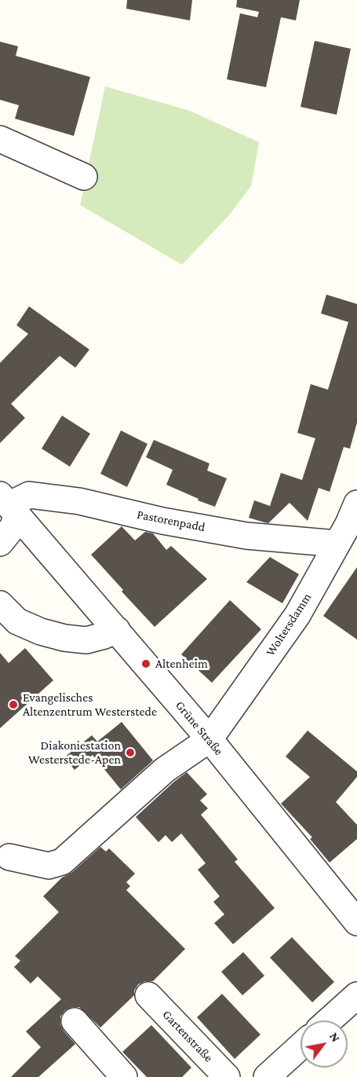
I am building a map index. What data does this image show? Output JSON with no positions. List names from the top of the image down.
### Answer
{
  "streets": {
    "street": [
      "Pastorenpadd",
      "Woltersdamm",
      "Grüne Straße",
      "Gartenstraße"
    ]
  },
  "crossings": [
    ["Pastorenpadd", "Woltersdamm"],
    ["Pastorenpadd", "Grüne Straße"],
    ["Woltersdamm", "Grüne Straße"]
  ],
  "places": ["Altenheim", "Evangelisches Altenzentrum Westerstede", "Diakoniestation Westerstede-Apen"],
  "north": "top right"
}
